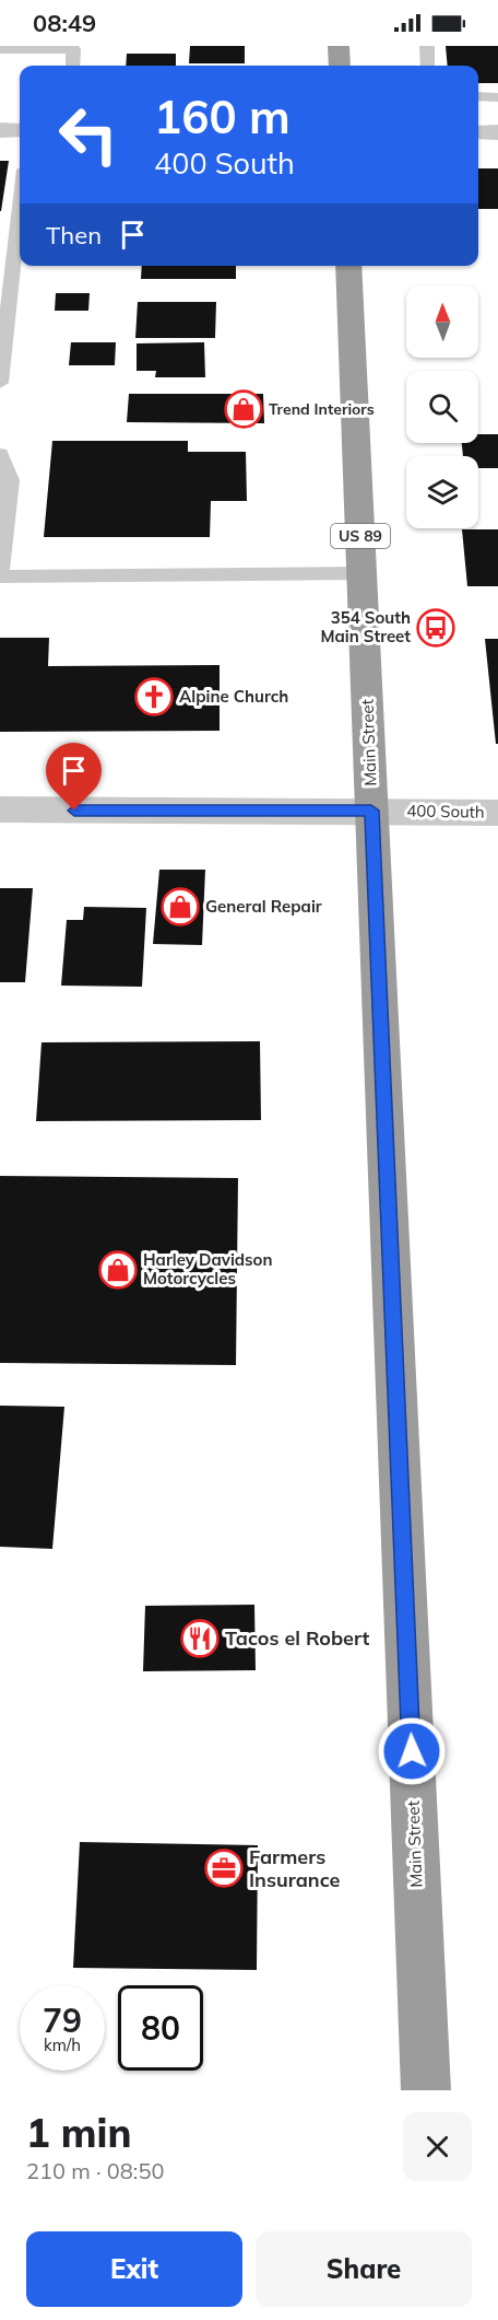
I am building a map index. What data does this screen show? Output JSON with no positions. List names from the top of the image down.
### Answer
{
  "streets": {
    "highway": ["US 89", "Main Street"],
    "street": ["400 South"]
  },
  "crossings": [
    ["Main Street", "400 South"]
  ],
  "places": {
    "shop": ["Trend Interiors", "General Repair", "Harley Davidson Motorcycles"],
    "bus stop": ["354 South Main Street"],
    "church": ["Alpine Church"],
    "restaurant": ["Tacos el Robert"],
    "office": ["Farmers Insurance"]
  },
  "north": "top",
  "page": {
    "status": "08:49",
    "turn": ["160 m", "400 South"],
    "then": "Then",
    "speed": "79 km/h",
    "limit": "80",
    "heading": ["1 min", "210 m · 08:50"],
    "buttons": ["Exit", "Share"]
  }
}
